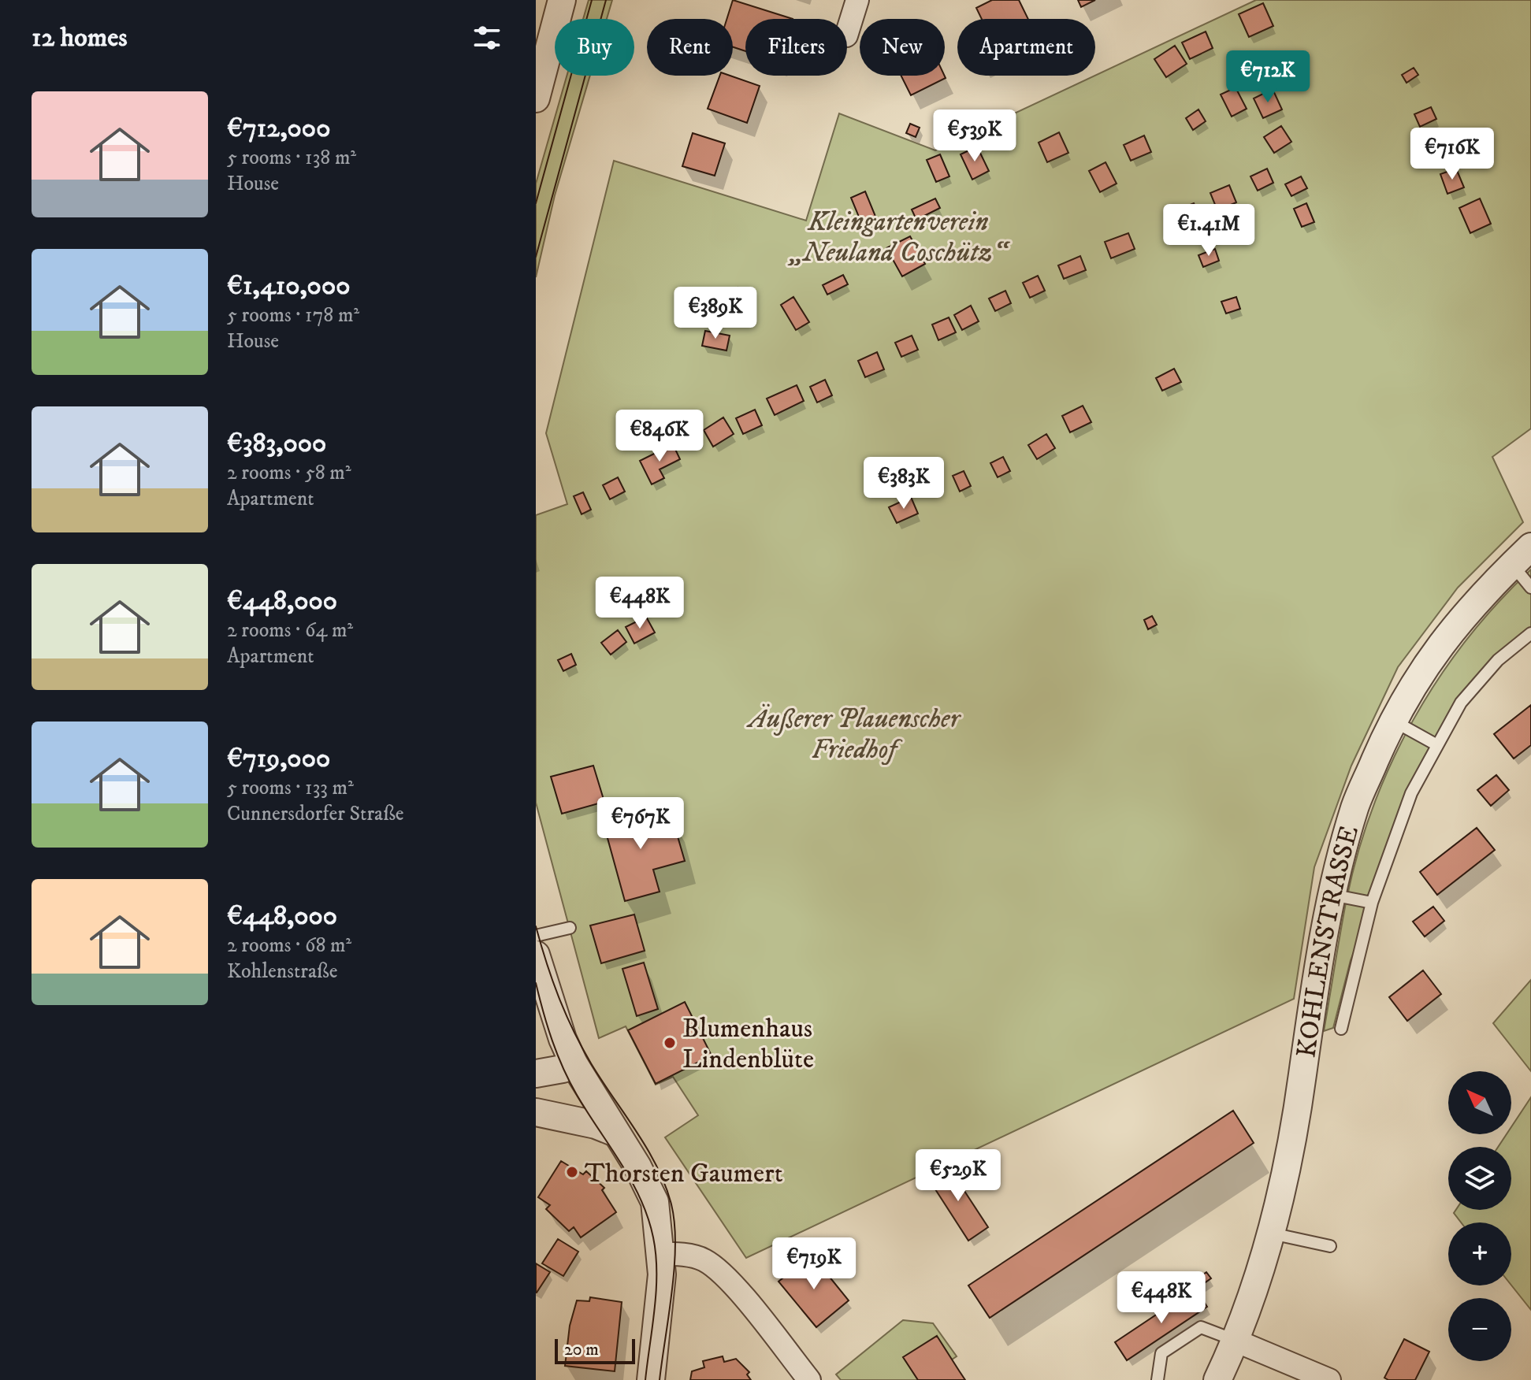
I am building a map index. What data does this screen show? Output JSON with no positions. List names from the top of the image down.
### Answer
{
  "streets": {
    "street": ["KOHLENSTRASSE"]
  },
  "parks": ["Kleingartenverein „Neuland Coschütz“", "Äußerer Plauenscher Friedhof"],
  "places": ["Blumenhaus Lindenblüte", "Thorsten Gaumert"],
  "scale_bar": "20 m",
  "north": "top left",
  "page": {
    "heading": "12 homes",
    "chip": [
      "Buy",
      "Rent",
      "Filters",
      "New",
      "Apartment"
    ],
    "price": [
      "€712K",
      "€539K",
      "€716K",
      "€1.41M",
      "€389K",
      "€846K",
      "€383K",
      "€448K",
      "€767K",
      "€529K",
      "€719K",
      "€448K"
    ],
    "list": [
      {
        "name": "€712,000",
        "note": "5 rooms · 138 m² · House"
      },
      {
        "name": "€1,410,000",
        "note": "5 rooms · 178 m² · House"
      },
      {
        "name": "€383,000",
        "note": "2 rooms · 58 m² · Apartment"
      },
      {
        "name": "€448,000",
        "note": "2 rooms · 64 m² · Apartment"
      },
      {
        "name": "€719,000",
        "note": "5 rooms · 133 m² · Cunnersdorfer Straße"
      },
      {
        "name": "€448,000",
        "note": "2 rooms · 68 m² · Kohlenstraße"
      }
    ],
    "map_buttons": ["+", "−"],
    "scale": "20 m"
  }
}
